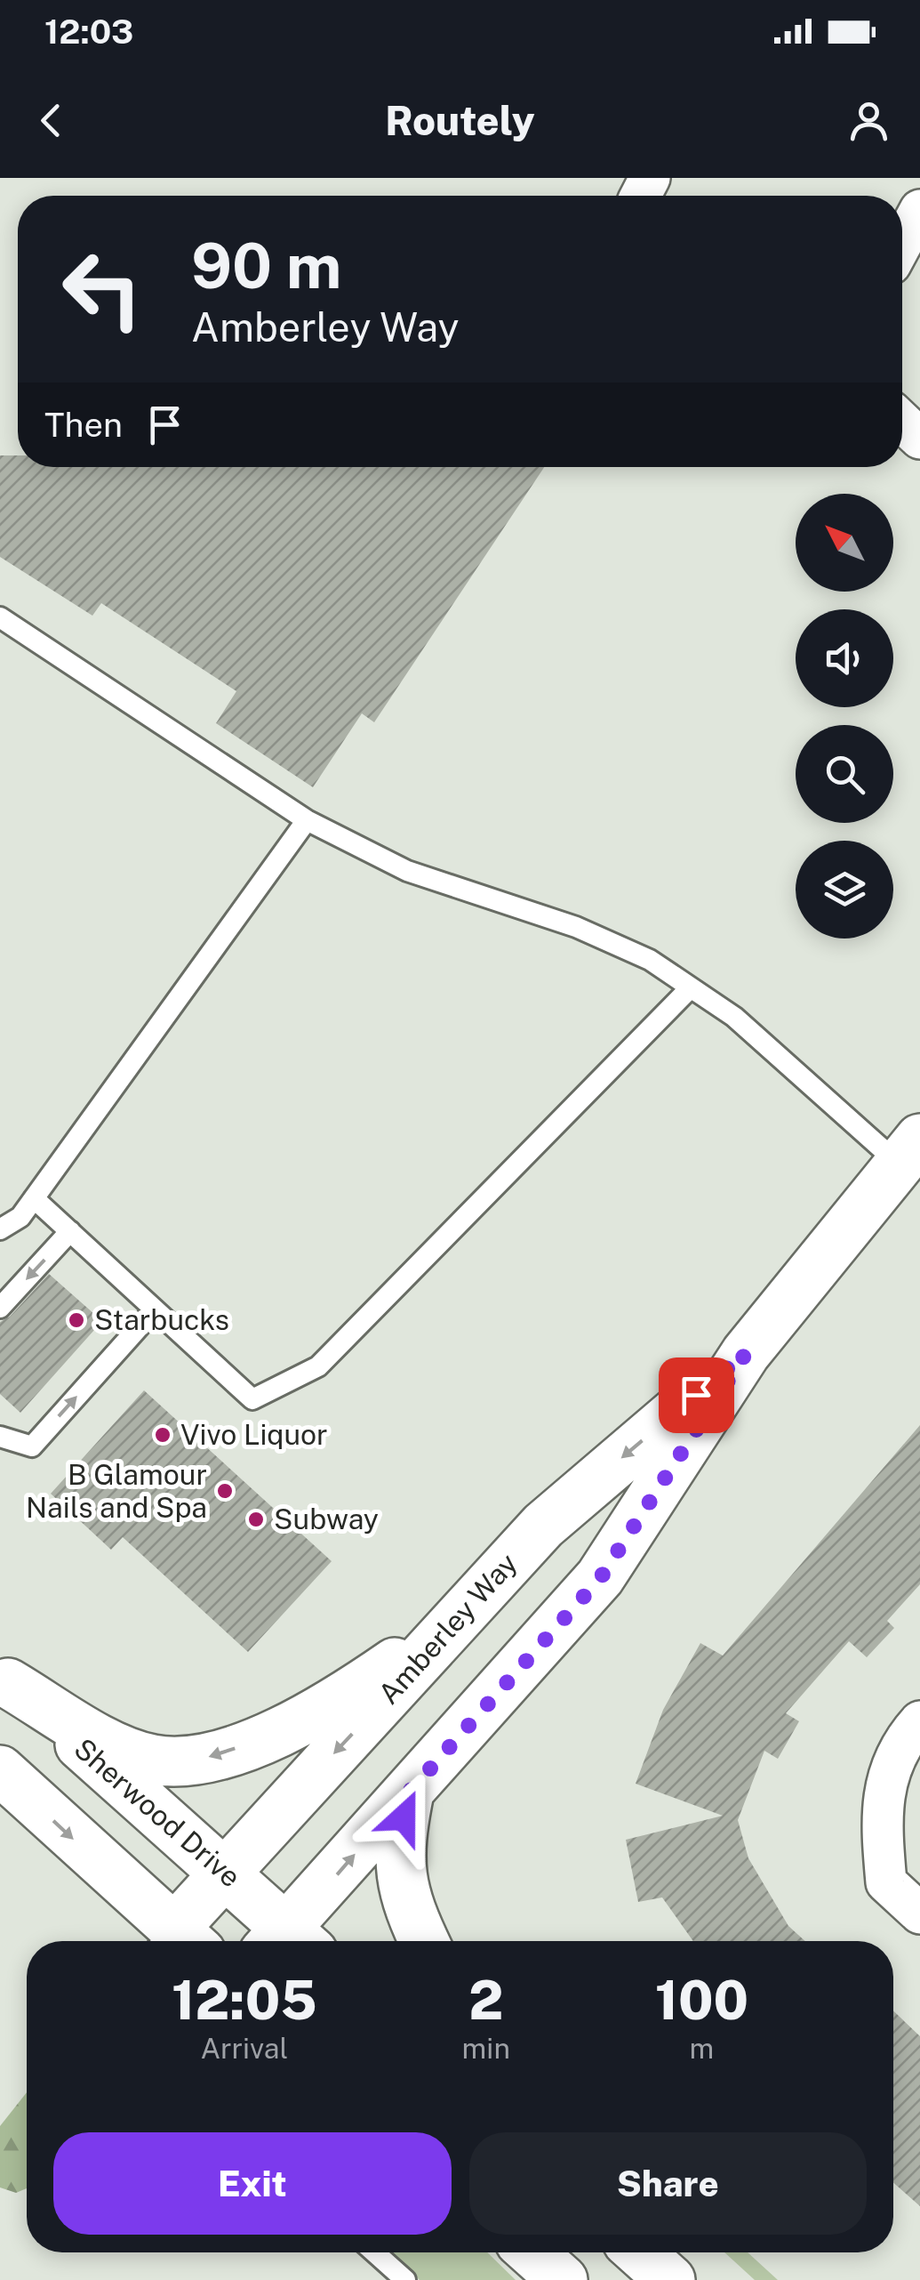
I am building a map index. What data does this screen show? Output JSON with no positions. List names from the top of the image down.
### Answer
{
  "streets": {
    "street": ["Amberley Way", "Sherwood Drive"]
  },
  "crossings": [
    ["Amberley Way", "Sherwood Drive"]
  ],
  "places": [
    "Starbucks",
    "Vivo Liquor",
    "B Glamour Nails and Spa",
    "Subway"
  ],
  "north": "top left",
  "page": {
    "status": "12:03",
    "header": "Routely",
    "turn": ["90 m", "Amberley Way"],
    "then": "Then",
    "eta": [
      "12:05",
      "Arrival",
      "2",
      "min",
      "100",
      "m"
    ],
    "buttons": ["Exit", "Share"]
  }
}
